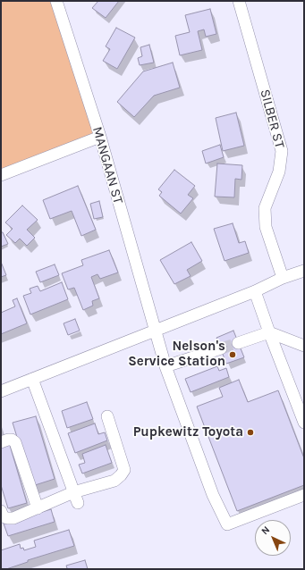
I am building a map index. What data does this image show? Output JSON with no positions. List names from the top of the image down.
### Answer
{
  "streets": {
    "street": ["SILBER ST", "MANGAAN ST"]
  },
  "places": ["Nelson's Service Station", "Pupkewitz Toyota"],
  "north": "top left"
}
